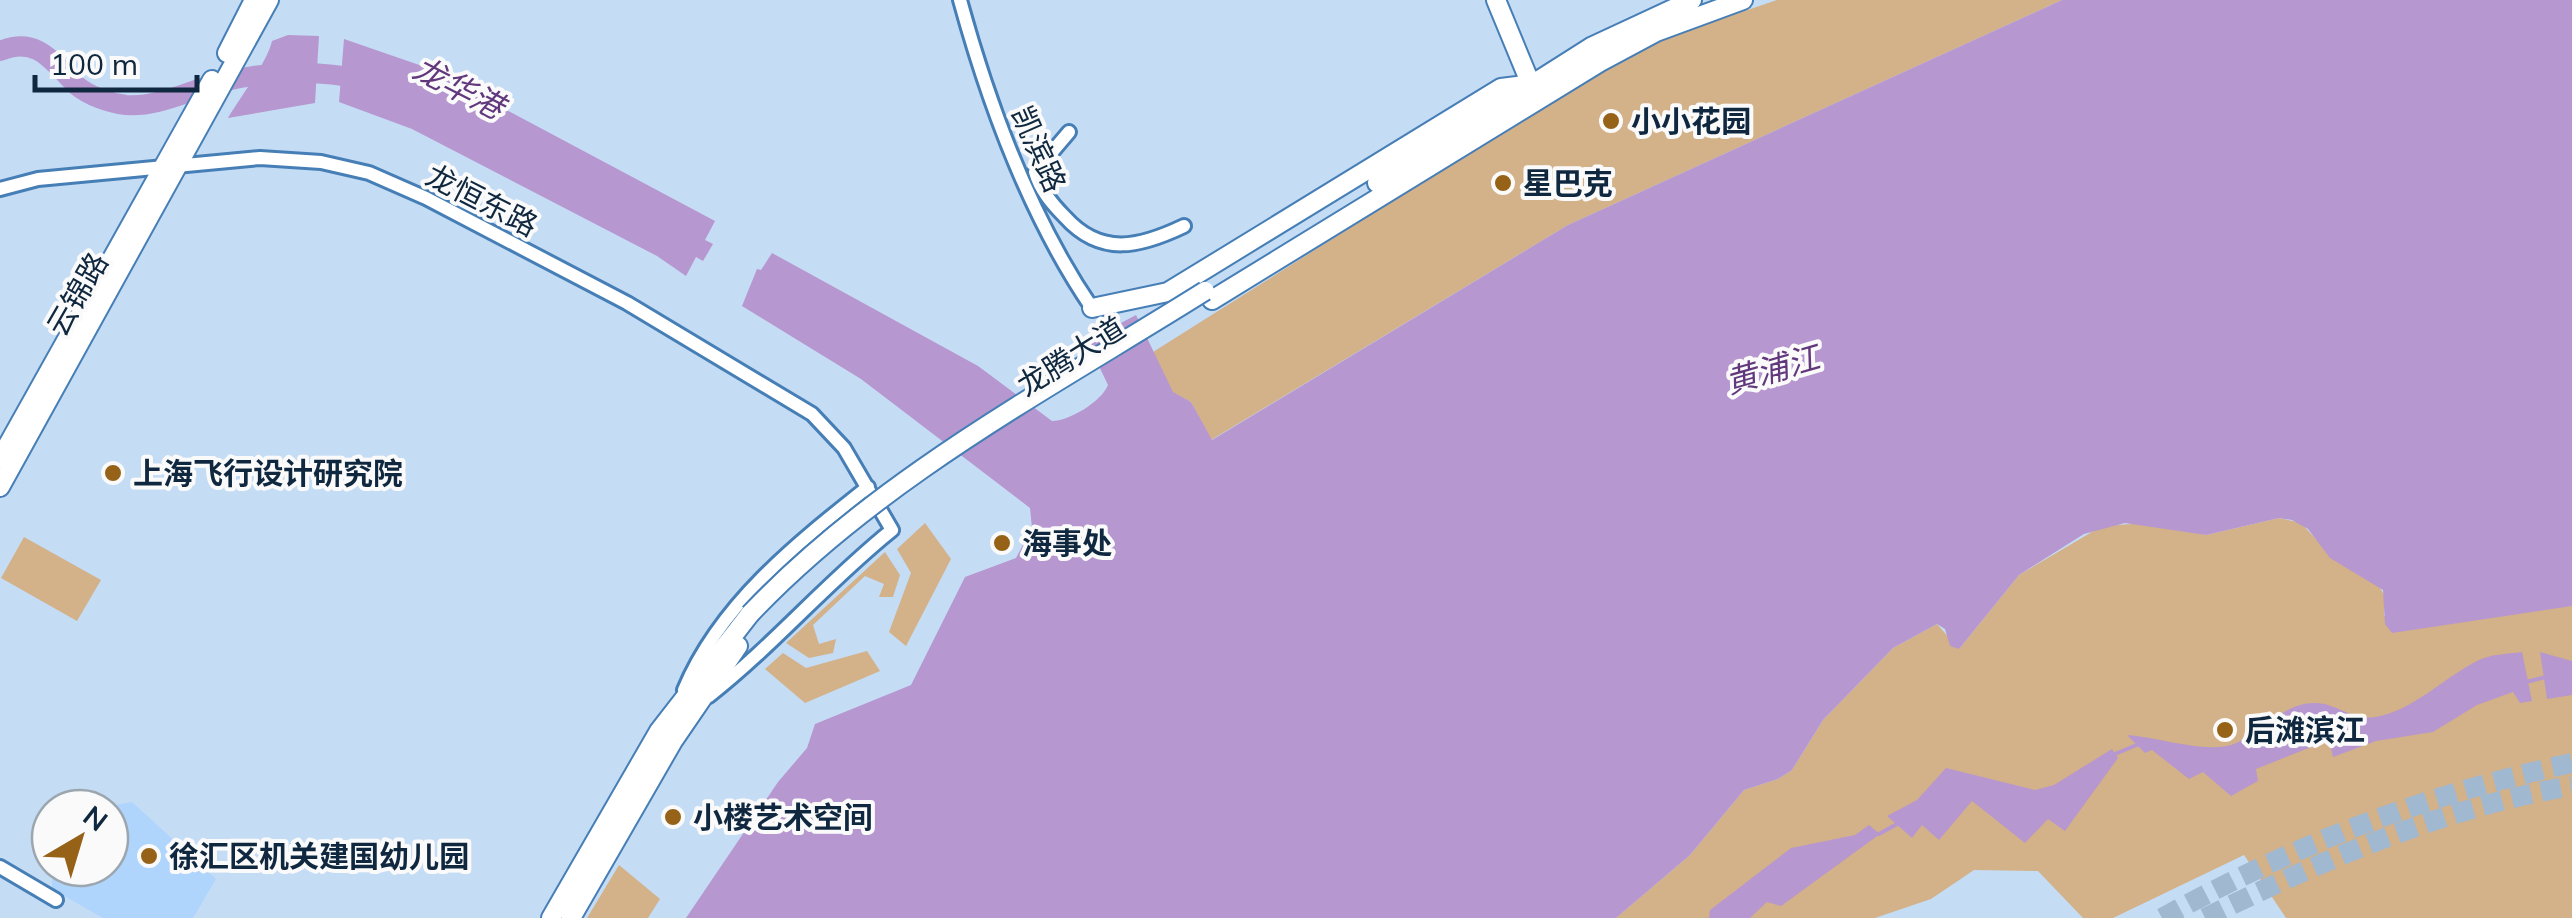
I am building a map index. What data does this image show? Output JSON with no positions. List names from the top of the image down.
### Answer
{
  "streets": {
    "main road": ["云锦路", "龙腾大道"],
    "street": ["凯滨路", "龙恒东路"]
  },
  "crossings": [
    ["龙恒东路", "云锦路"],
    ["龙恒东路", "龙腾大道"]
  ],
  "water": ["龙华港", "黄浦江"],
  "places": [
    "小小花园",
    "星巴克",
    "上海飞行设计研究院",
    "海事处",
    "后滩滨江",
    "小楼艺术空间",
    "徐汇区机关建国幼儿园"
  ],
  "scale_bar": "100 m",
  "north": "top right"
}
